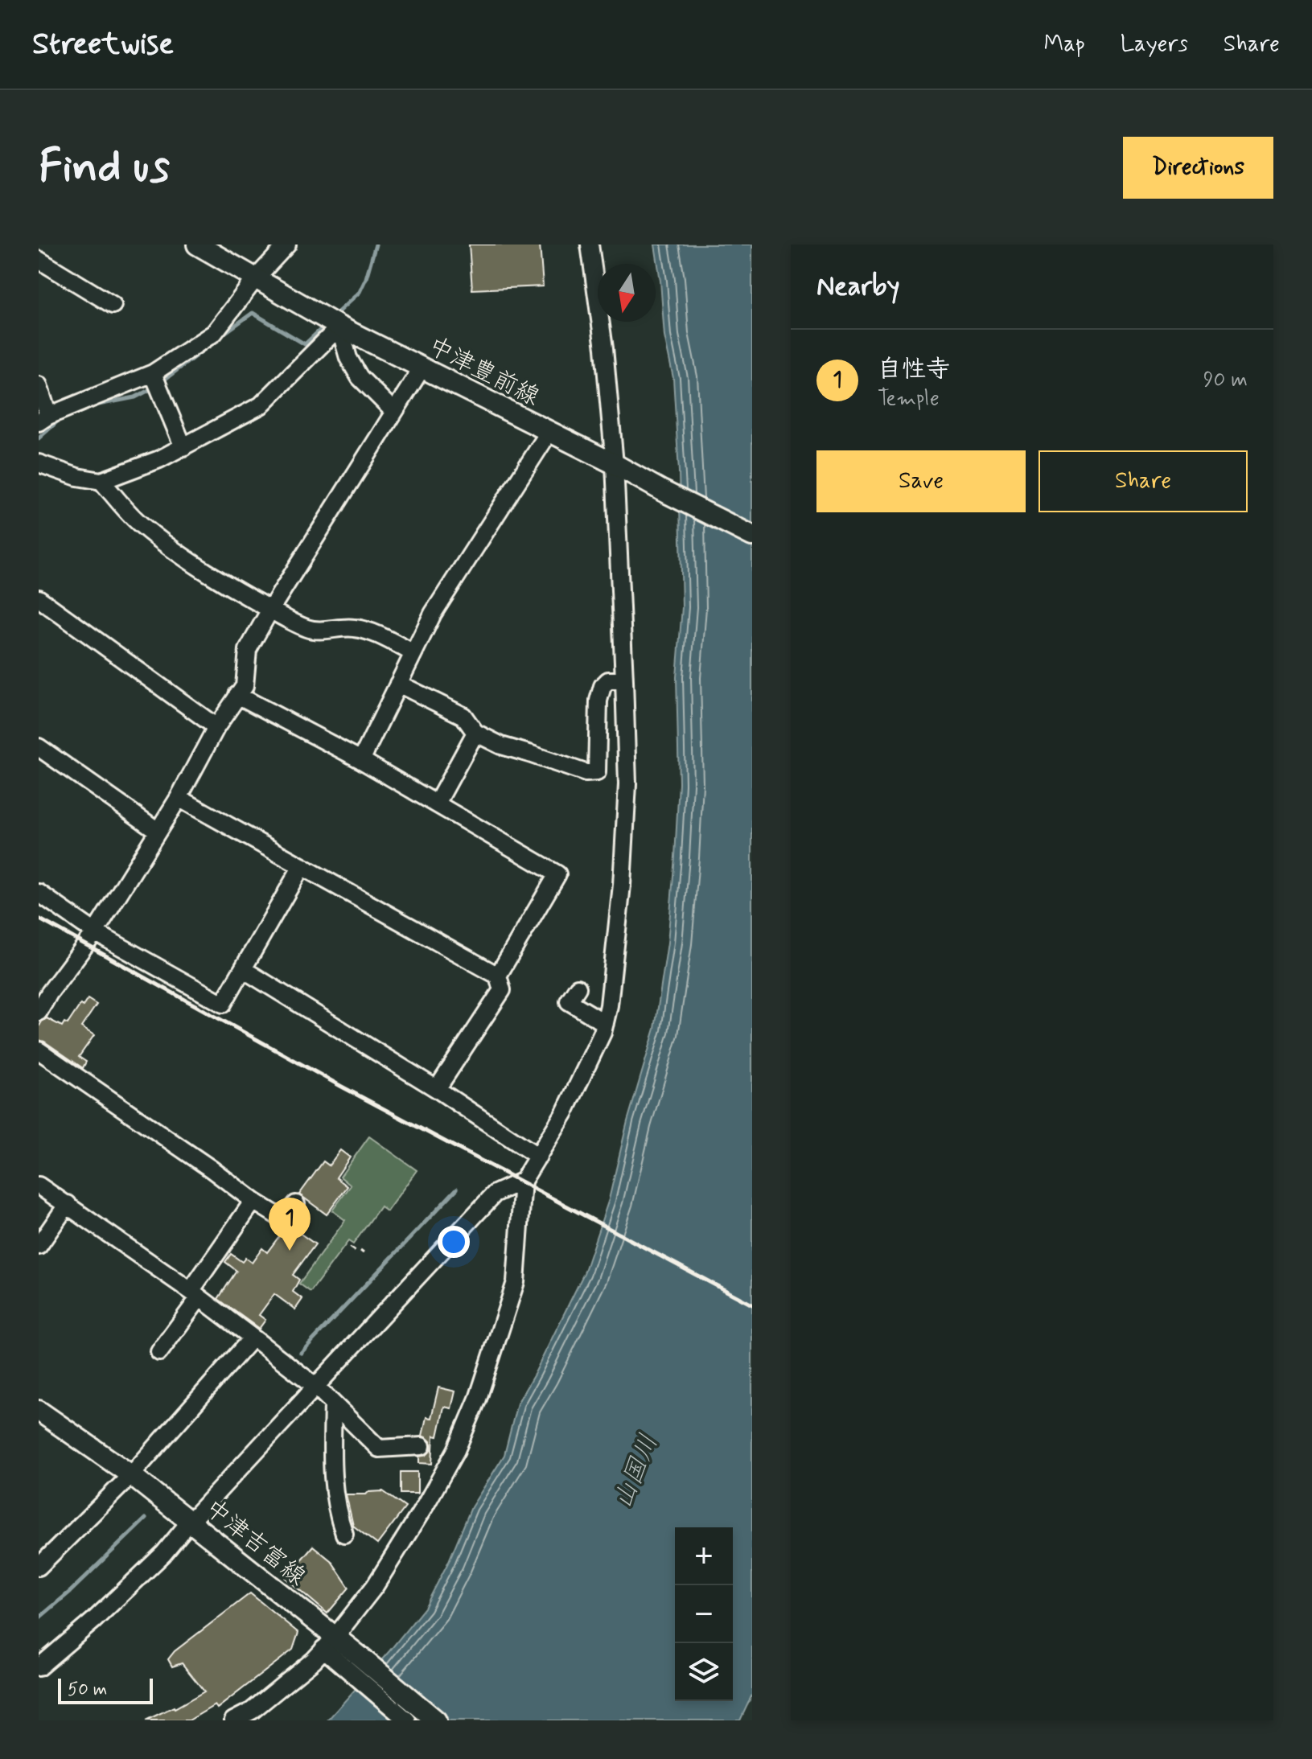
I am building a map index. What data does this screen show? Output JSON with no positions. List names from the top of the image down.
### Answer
{
  "streets": {
    "main road": ["中津豊前線", "中津吉富線"]
  },
  "water": ["山国川"],
  "scale_bar": "50 m",
  "north": "bottom",
  "page": {
    "header": "Streetwise",
    "nav": ["Map", "Layers", "Share"],
    "buttons": [
      "Directions",
      ["Save", "Share"]
    ],
    "title": "Find us",
    "heading": "Nearby",
    "list": [
      {
        "mark": "1",
        "name": "自性寺",
        "note": "Temple",
        "value": "90 m"
      }
    ],
    "pins": "1",
    "map_buttons": ["+", "−"],
    "scale": "50 m"
  }
}
